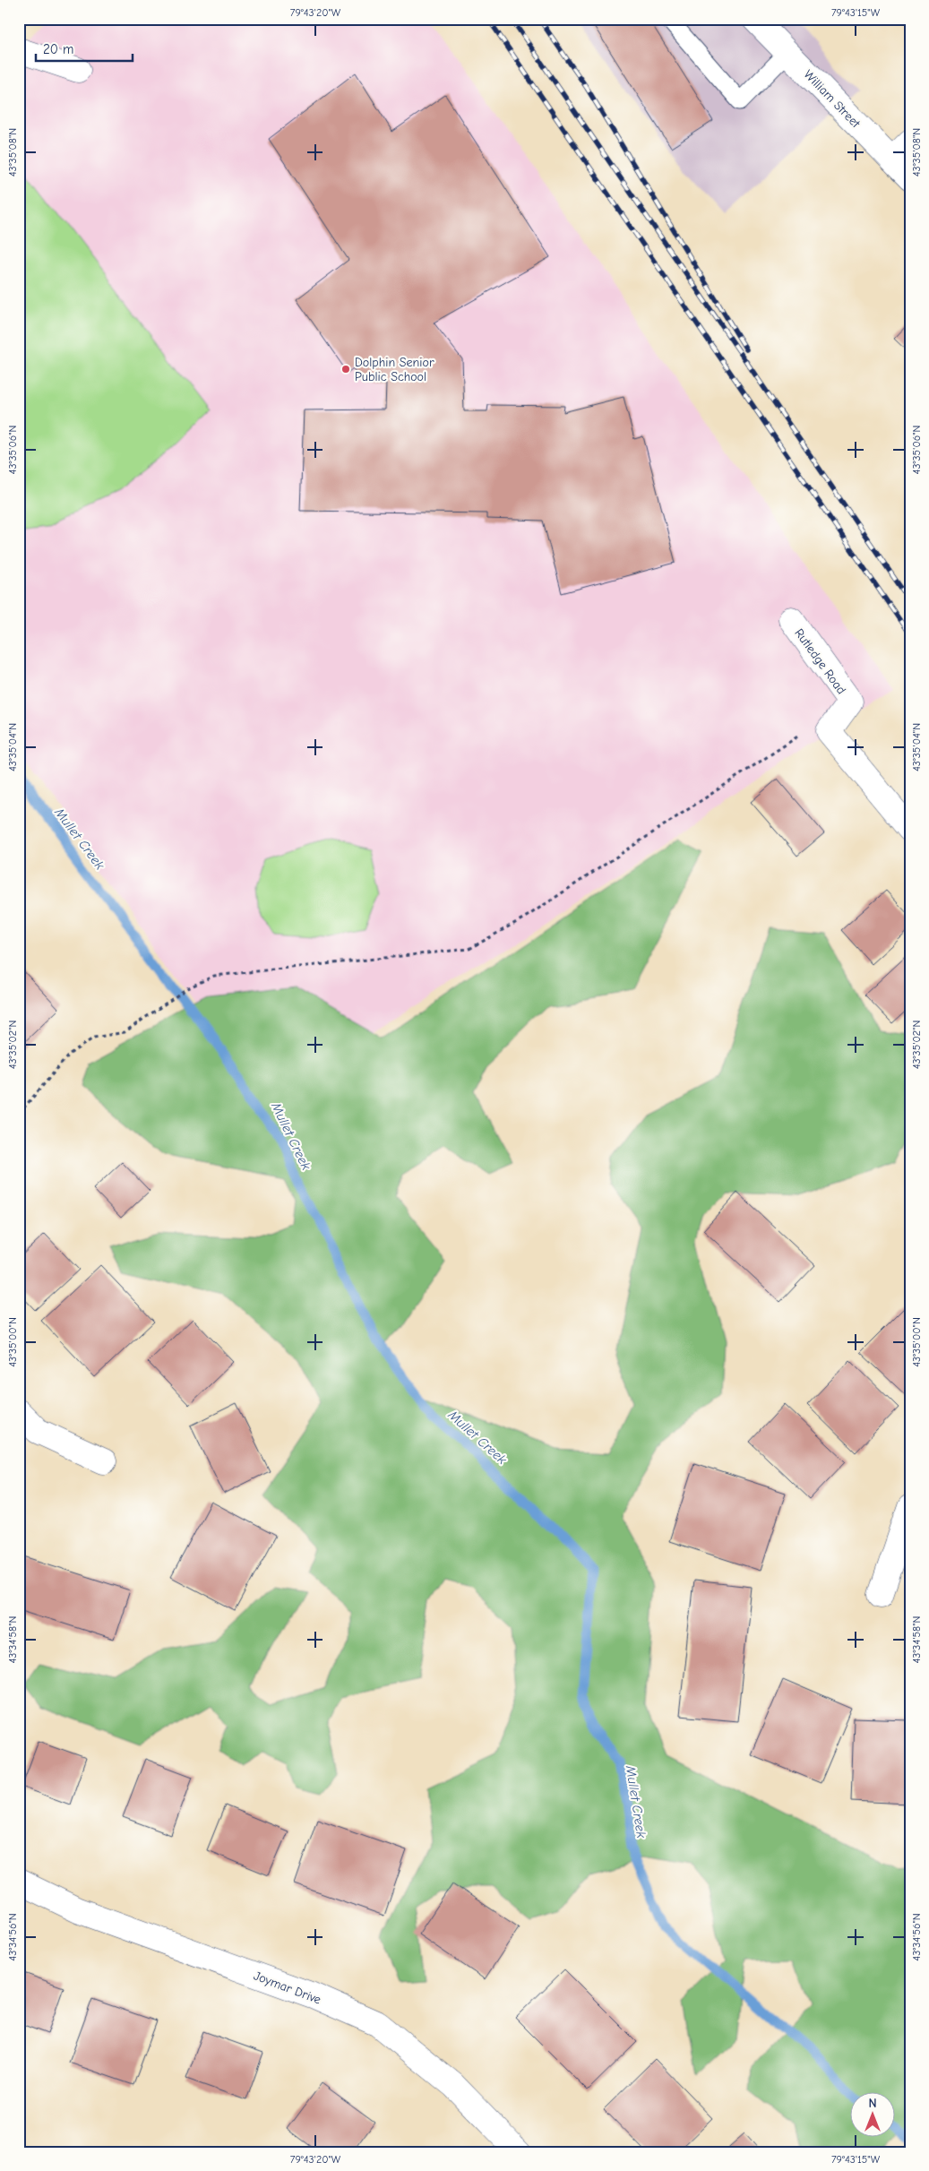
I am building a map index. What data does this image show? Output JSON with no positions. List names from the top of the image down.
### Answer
{
  "streets": {
    "street": ["William Street", "Rutledge Road", "Joymar Drive"]
  },
  "water": ["Mullet Creek"],
  "places": ["Dolphin Senior Public School"],
  "scale_bar": "20 m",
  "north": "top",
  "coordinates": [
    "79°43'20\"W",
    "79°43'15\"W",
    "43°35'08\"N",
    "43°35'06\"N",
    "43°35'04\"N",
    "43°35'02\"N",
    "43°35'00\"N",
    "43°34'58\"N",
    "43°34'56\"N"
  ]
}
